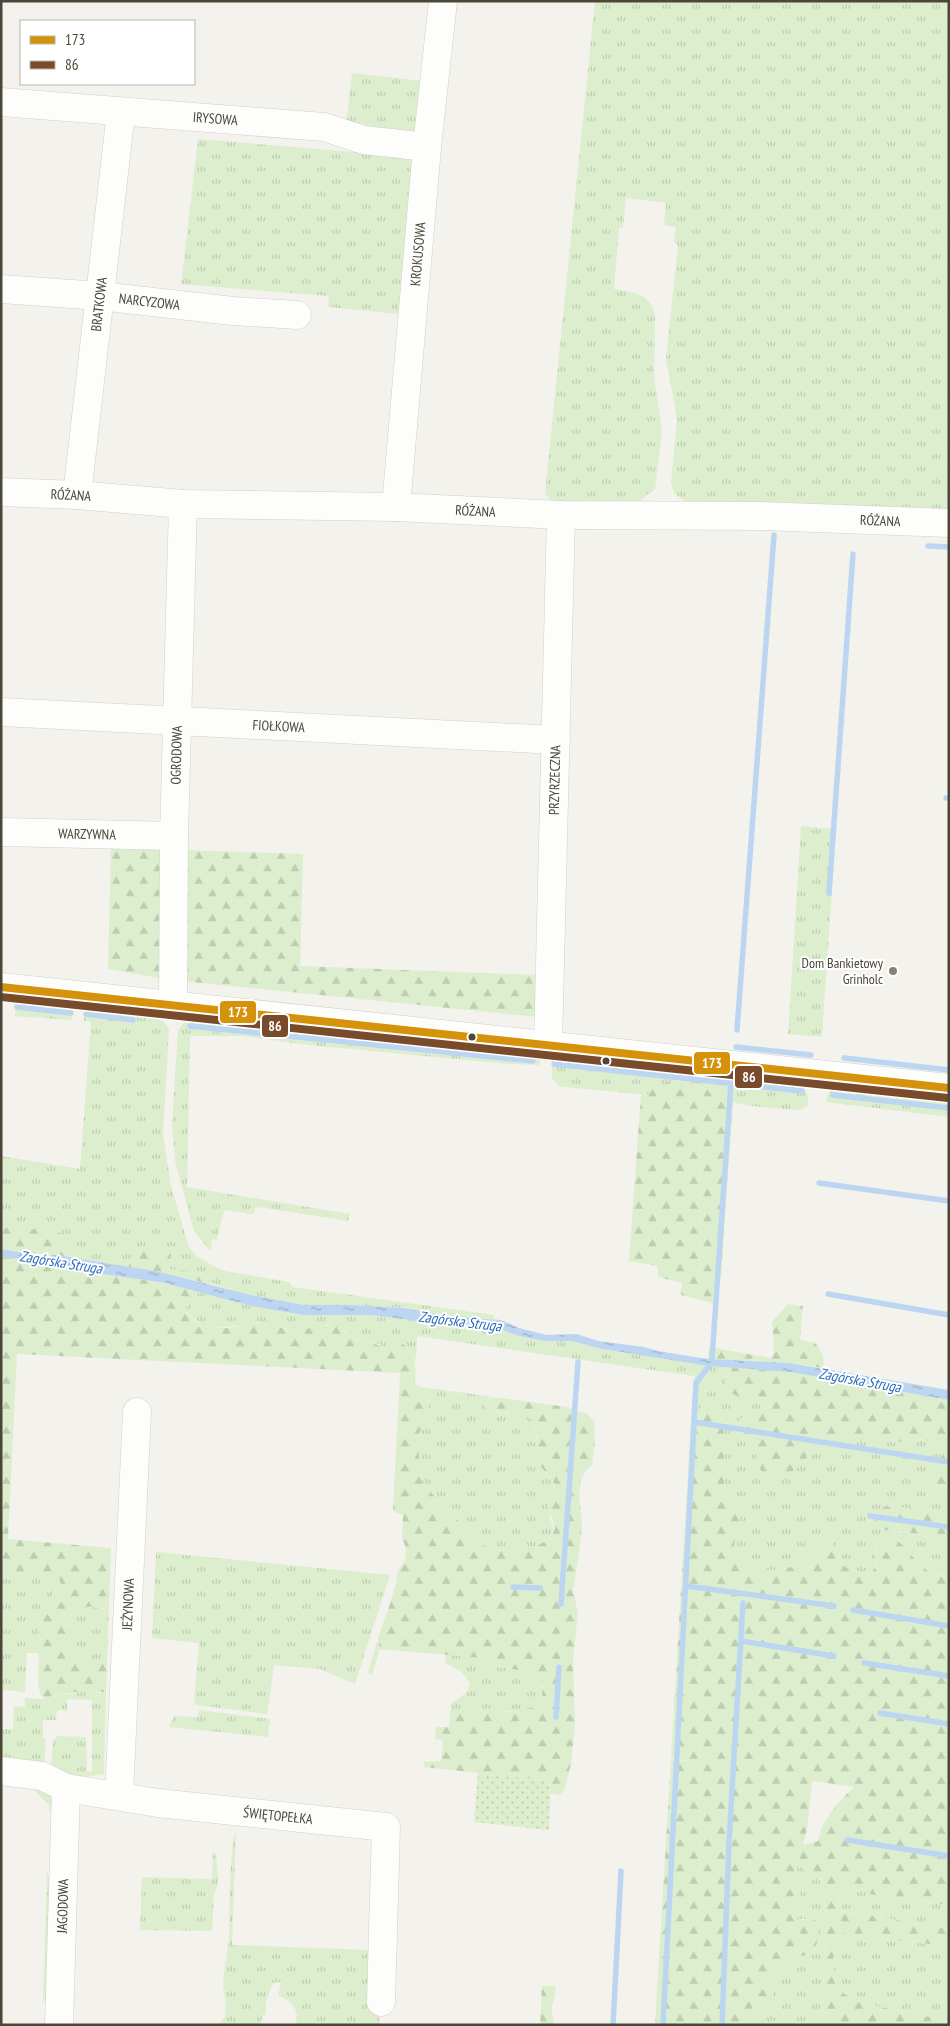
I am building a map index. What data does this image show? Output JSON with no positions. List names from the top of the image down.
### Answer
{
  "streets": {
    "street": [
      "IRYSOWA",
      "KROKUSOWA",
      "NARCYZOWA",
      "BRATKOWA",
      "RÓŻANA",
      "FIOŁKOWA",
      "OGRODOWA",
      "PRZYRZECZNA",
      "WARZYWNA",
      "JEŻYNOWA",
      "ŚWIĘTOPEŁKA",
      "JAGODOWA"
    ]
  },
  "crossings": [
    ["IRYSOWA", "KROKUSOWA"],
    ["IRYSOWA", "BRATKOWA"],
    ["KROKUSOWA", "RÓŻANA"],
    ["NARCYZOWA", "BRATKOWA"],
    ["BRATKOWA", "RÓŻANA"],
    ["RÓŻANA", "OGRODOWA"],
    ["RÓŻANA", "PRZYRZECZNA"],
    ["FIOŁKOWA", "OGRODOWA"],
    ["FIOŁKOWA", "PRZYRZECZNA"],
    ["OGRODOWA", "WARZYWNA"],
    ["JEŻYNOWA", "ŚWIĘTOPEŁKA"],
    ["ŚWIĘTOPEŁKA", "JAGODOWA"]
  ],
  "water": ["Zagórska Struga"],
  "places": ["Dom Bankietowy Grinholc"],
  "lines": ["transit line 173", "transit line 86"],
  "legend": ["173", "86"]
}
